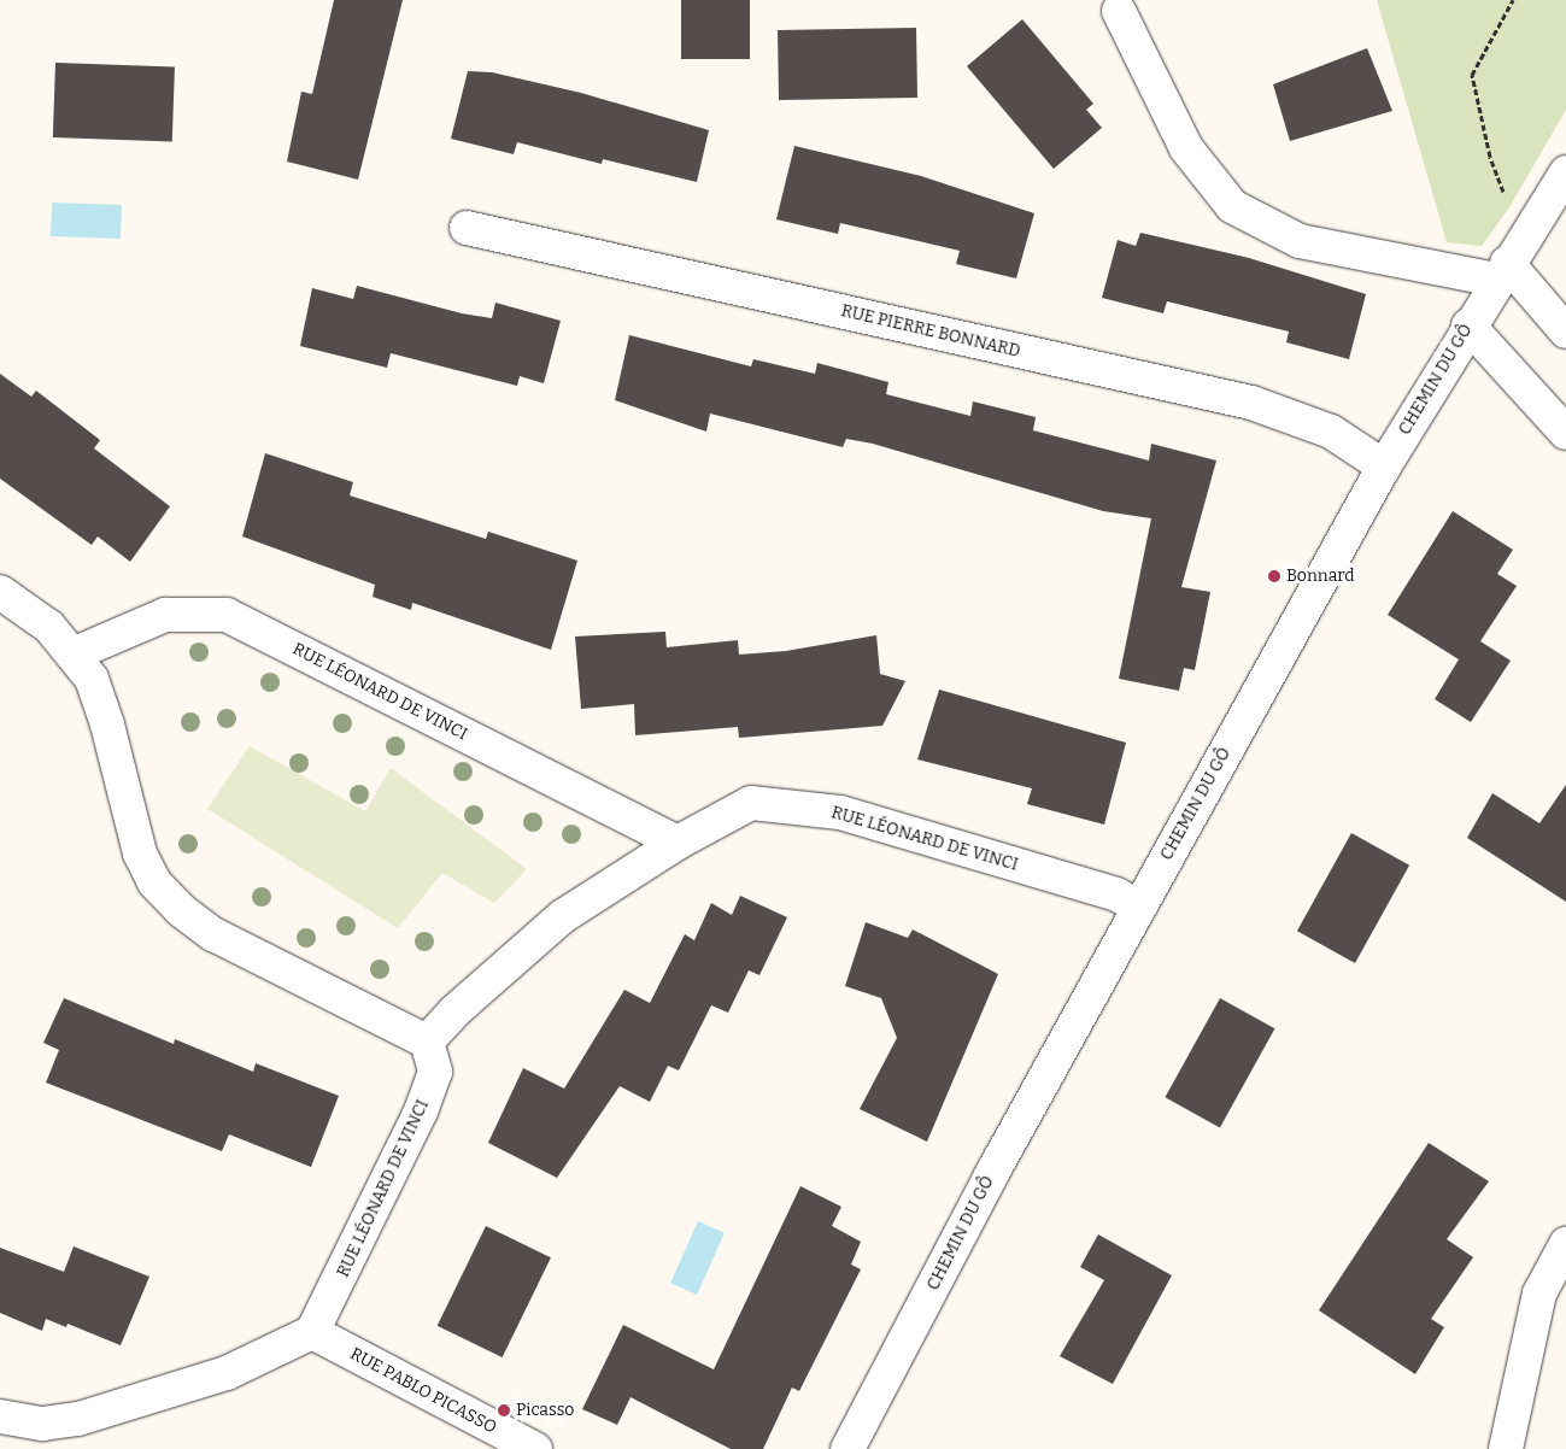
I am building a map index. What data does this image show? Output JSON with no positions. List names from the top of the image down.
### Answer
{
  "streets": {
    "street": [
      "RUE PIERRE BONNARD",
      "CHEMIN DU GÔ",
      "RUE LÉONARD DE VINCI",
      "RUE PABLO PICASSO"
    ]
  },
  "crossings": [
    ["RUE PIERRE BONNARD", "CHEMIN DU GÔ"],
    ["CHEMIN DU GÔ", "RUE LÉONARD DE VINCI"],
    ["RUE LÉONARD DE VINCI", "RUE PABLO PICASSO"]
  ],
  "places": ["Bonnard", "Picasso"]
}
